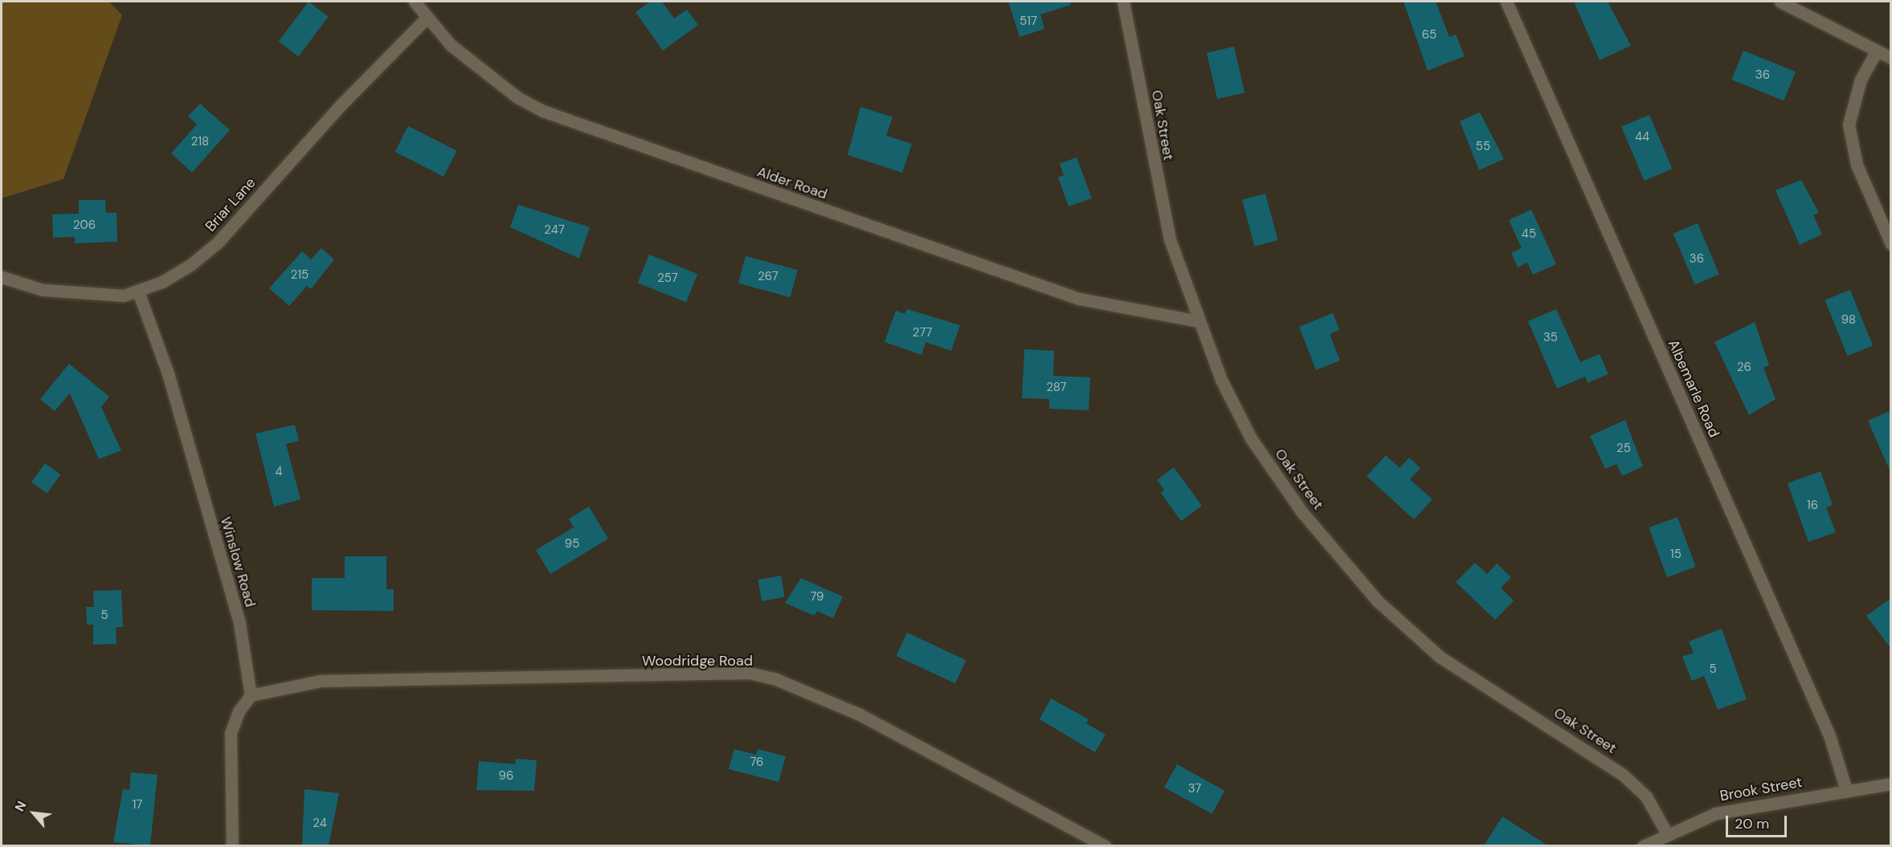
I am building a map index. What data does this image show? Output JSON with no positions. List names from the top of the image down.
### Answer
{
  "streets": {
    "street": [
      "Oak Street",
      "Alder Road",
      "Briar Lane",
      "Albemarle Road",
      "Winslow Road",
      "Woodridge Road",
      "Brook Street"
    ]
  },
  "crossings": [
    ["Oak Street", "Alder Road"],
    ["Oak Street", "Brook Street"],
    ["Alder Road", "Briar Lane"],
    ["Briar Lane", "Winslow Road"],
    ["Albemarle Road", "Brook Street"],
    ["Winslow Road", "Woodridge Road"]
  ],
  "house_numbers": [
    "517",
    "65",
    "36",
    "44",
    "218",
    "55",
    "206",
    "247",
    "45",
    "36",
    "215",
    "267",
    "257",
    "98",
    "277",
    "35",
    "26",
    "287",
    "25",
    "4",
    "16",
    "95",
    "15",
    "79",
    "5",
    "5",
    "76",
    "96",
    "37",
    "17",
    "24"
  ],
  "scale_bar": "20 m",
  "north": "top left"
}
